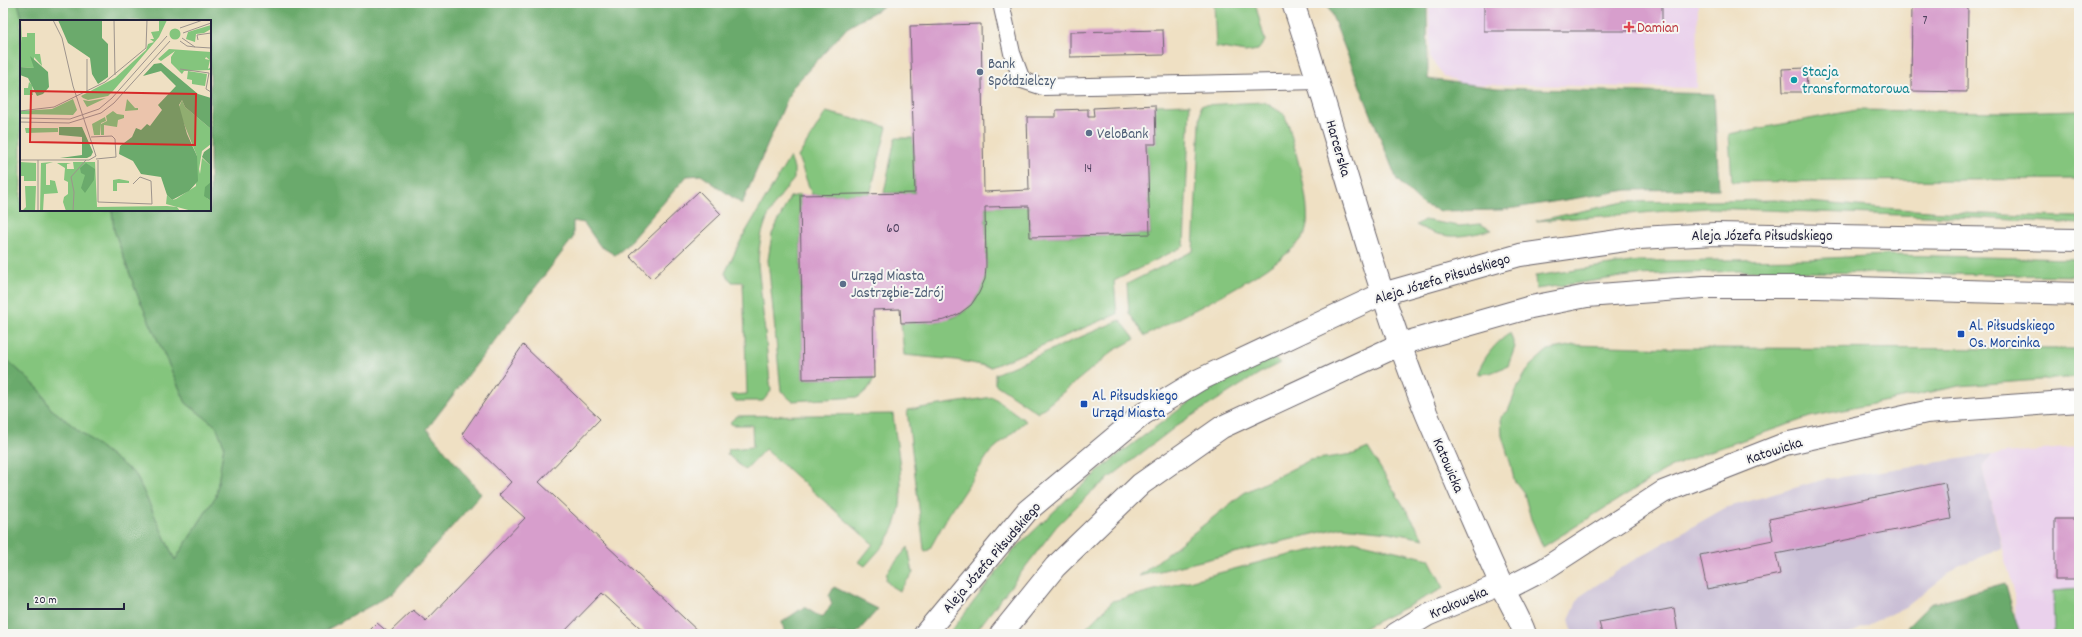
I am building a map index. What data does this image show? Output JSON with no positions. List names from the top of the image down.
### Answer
{
  "streets": {
    "main road": [
      "Harcerska",
      "Aleja Józefa Piłsudskiego",
      "Katowicka",
      "Krakowska"
    ]
  },
  "crossings": [
    ["Harcerska", "Aleja Józefa Piłsudskiego"],
    ["Harcerska", "Katowicka"],
    ["Katowicka", "Krakowska"]
  ],
  "places": {
    "health": ["Damian"],
    "other": [
      "Bank Spółdzielczy",
      "Stacja transformatorowa",
      "VeloBank",
      "Urząd Miasta Jastrzębie-Zdrój"
    ],
    "transit": ["Al. Piłsudskiego Os. Morcinka", "Al. Piłsudskiego Urząd Miasta"]
  },
  "house_numbers": ["7", "14", "60"],
  "scale_bar": "20 m"
}
